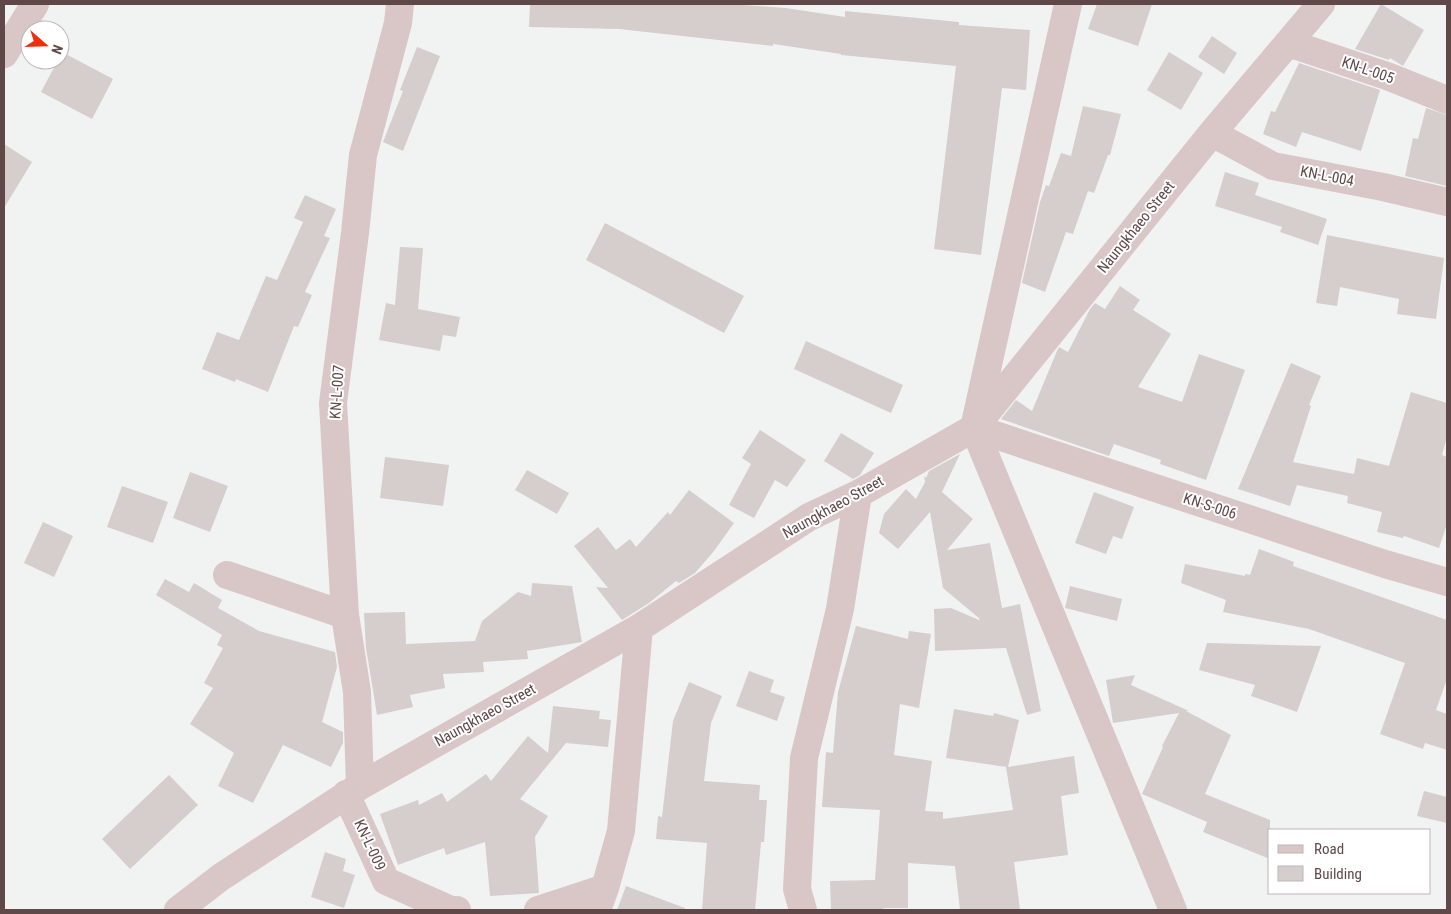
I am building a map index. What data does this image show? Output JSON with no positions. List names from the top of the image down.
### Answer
{
  "streets": {
    "street": [
      "KN-L-005",
      "KN-L-004",
      "Naungkhaeo Street",
      "KN-L-007",
      "KN-S-006",
      "KN-L-009"
    ]
  },
  "crossings": [
    ["KN-L-005", "Naungkhaeo Street"],
    ["KN-L-004", "Naungkhaeo Street"],
    ["Naungkhaeo Street", "KN-L-007"],
    ["Naungkhaeo Street", "KN-S-006"],
    ["Naungkhaeo Street", "KN-L-009"],
    ["KN-L-007", "KN-L-009"]
  ],
  "legend": ["Road", "Building"],
  "north": "right"
}
